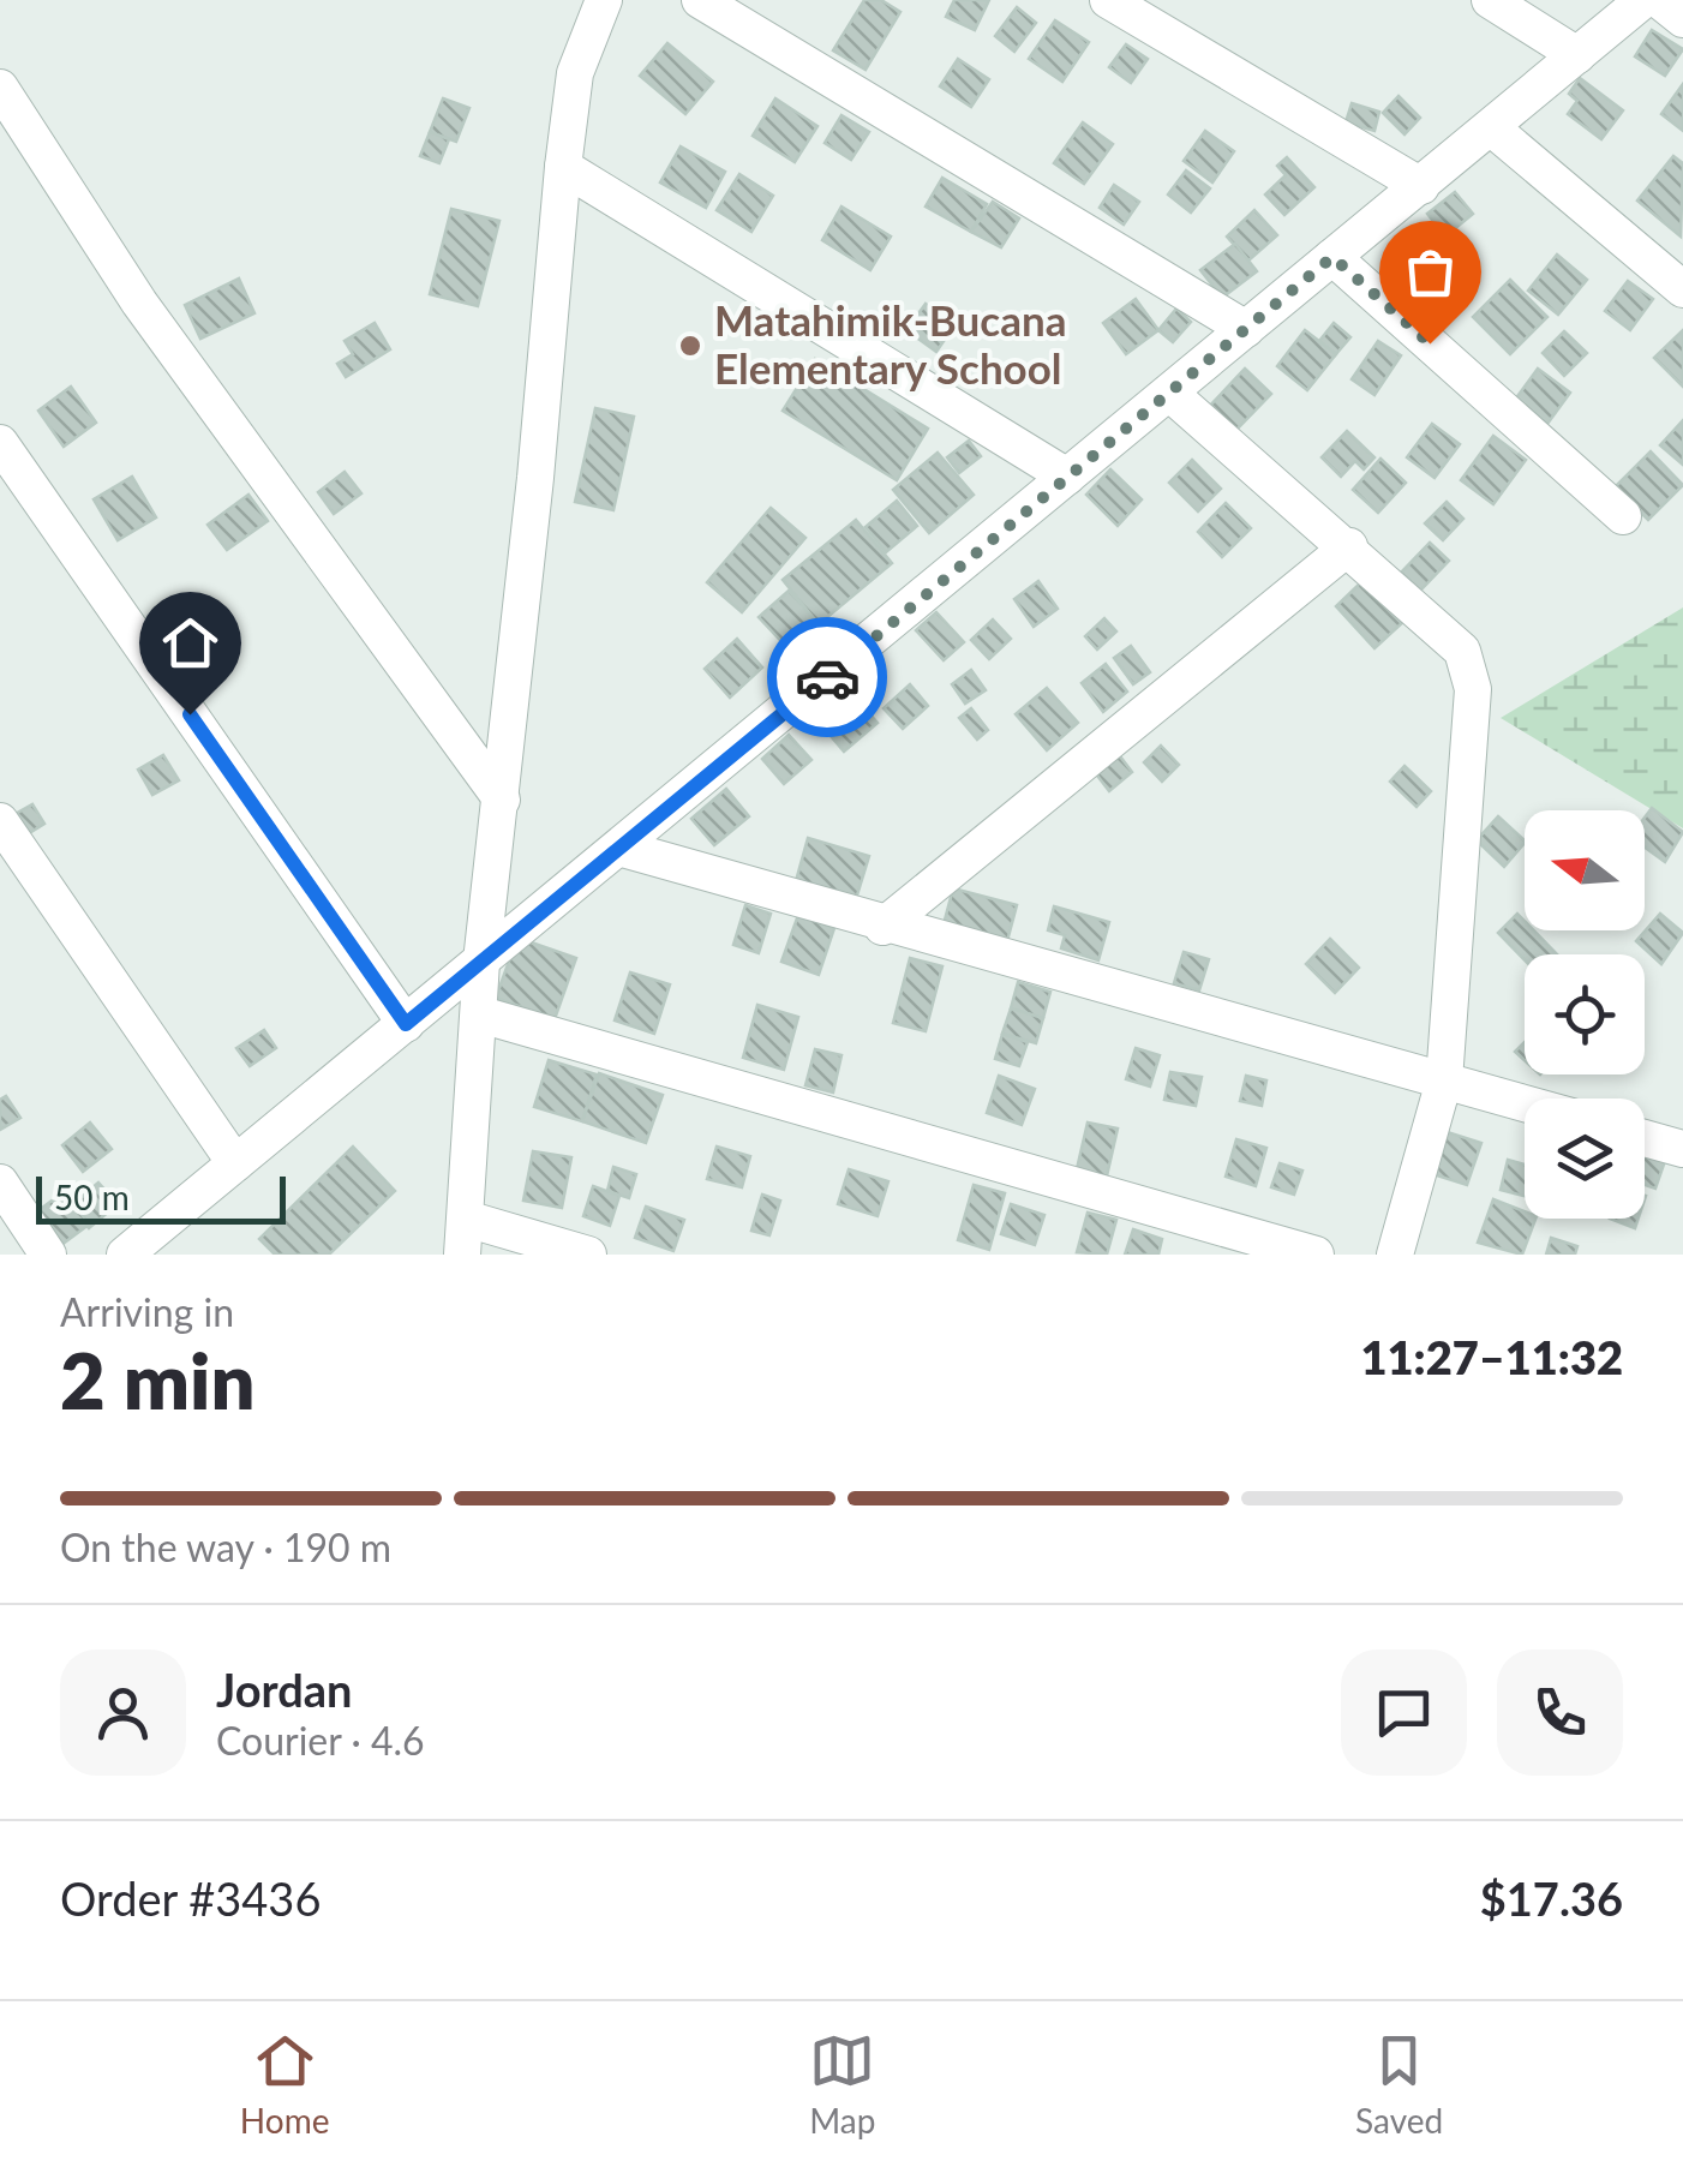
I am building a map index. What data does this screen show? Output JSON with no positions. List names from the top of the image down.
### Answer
{
  "places": ["Matahimik-Bucana Elementary School"],
  "scale_bar": "50 m",
  "north": "left",
  "page": {
    "scale": "50 m",
    "heading": ["2 min", "Arriving in", "11:27–11:32"],
    "panel": [
      "Jordan",
      "Courier · 4.6",
      "Order #3436",
      "$17.36"
    ],
    "bar": "On the way · 190 m",
    "tabs": ["Home", "Map", "Saved"]
  }
}
